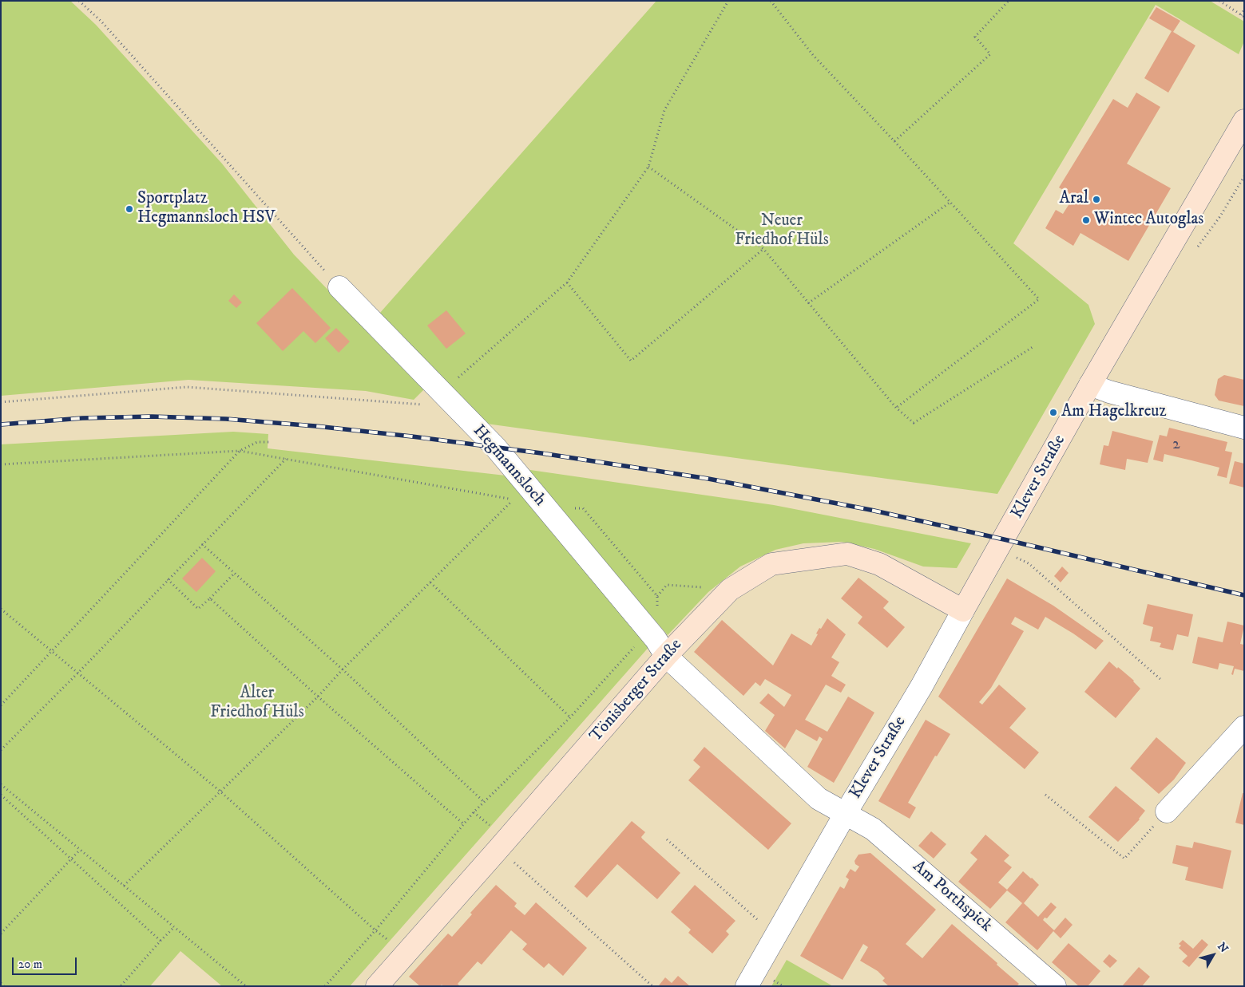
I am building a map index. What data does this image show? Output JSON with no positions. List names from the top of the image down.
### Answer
{
  "streets": {
    "street": [
      "Hegmannsloch",
      "Klever Straße",
      "Tönisberger Straße",
      "Am Porthspick"
    ]
  },
  "crossings": [
    ["Hegmannsloch", "Klever Straße"],
    ["Hegmannsloch", "Tönisberger Straße"],
    ["Klever Straße", "Tönisberger Straße"],
    ["Klever Straße", "Am Porthspick"]
  ],
  "parks": ["Neuer Friedhof Hüls", "Alter Friedhof Hüls"],
  "places": [
    "Aral",
    "Sportplatz Hegmannsloch HSV",
    "Wintec Autoglas",
    "Am Hagelkreuz"
  ],
  "house_numbers": ["2"],
  "scale_bar": "20 m",
  "north": "top right"
}
